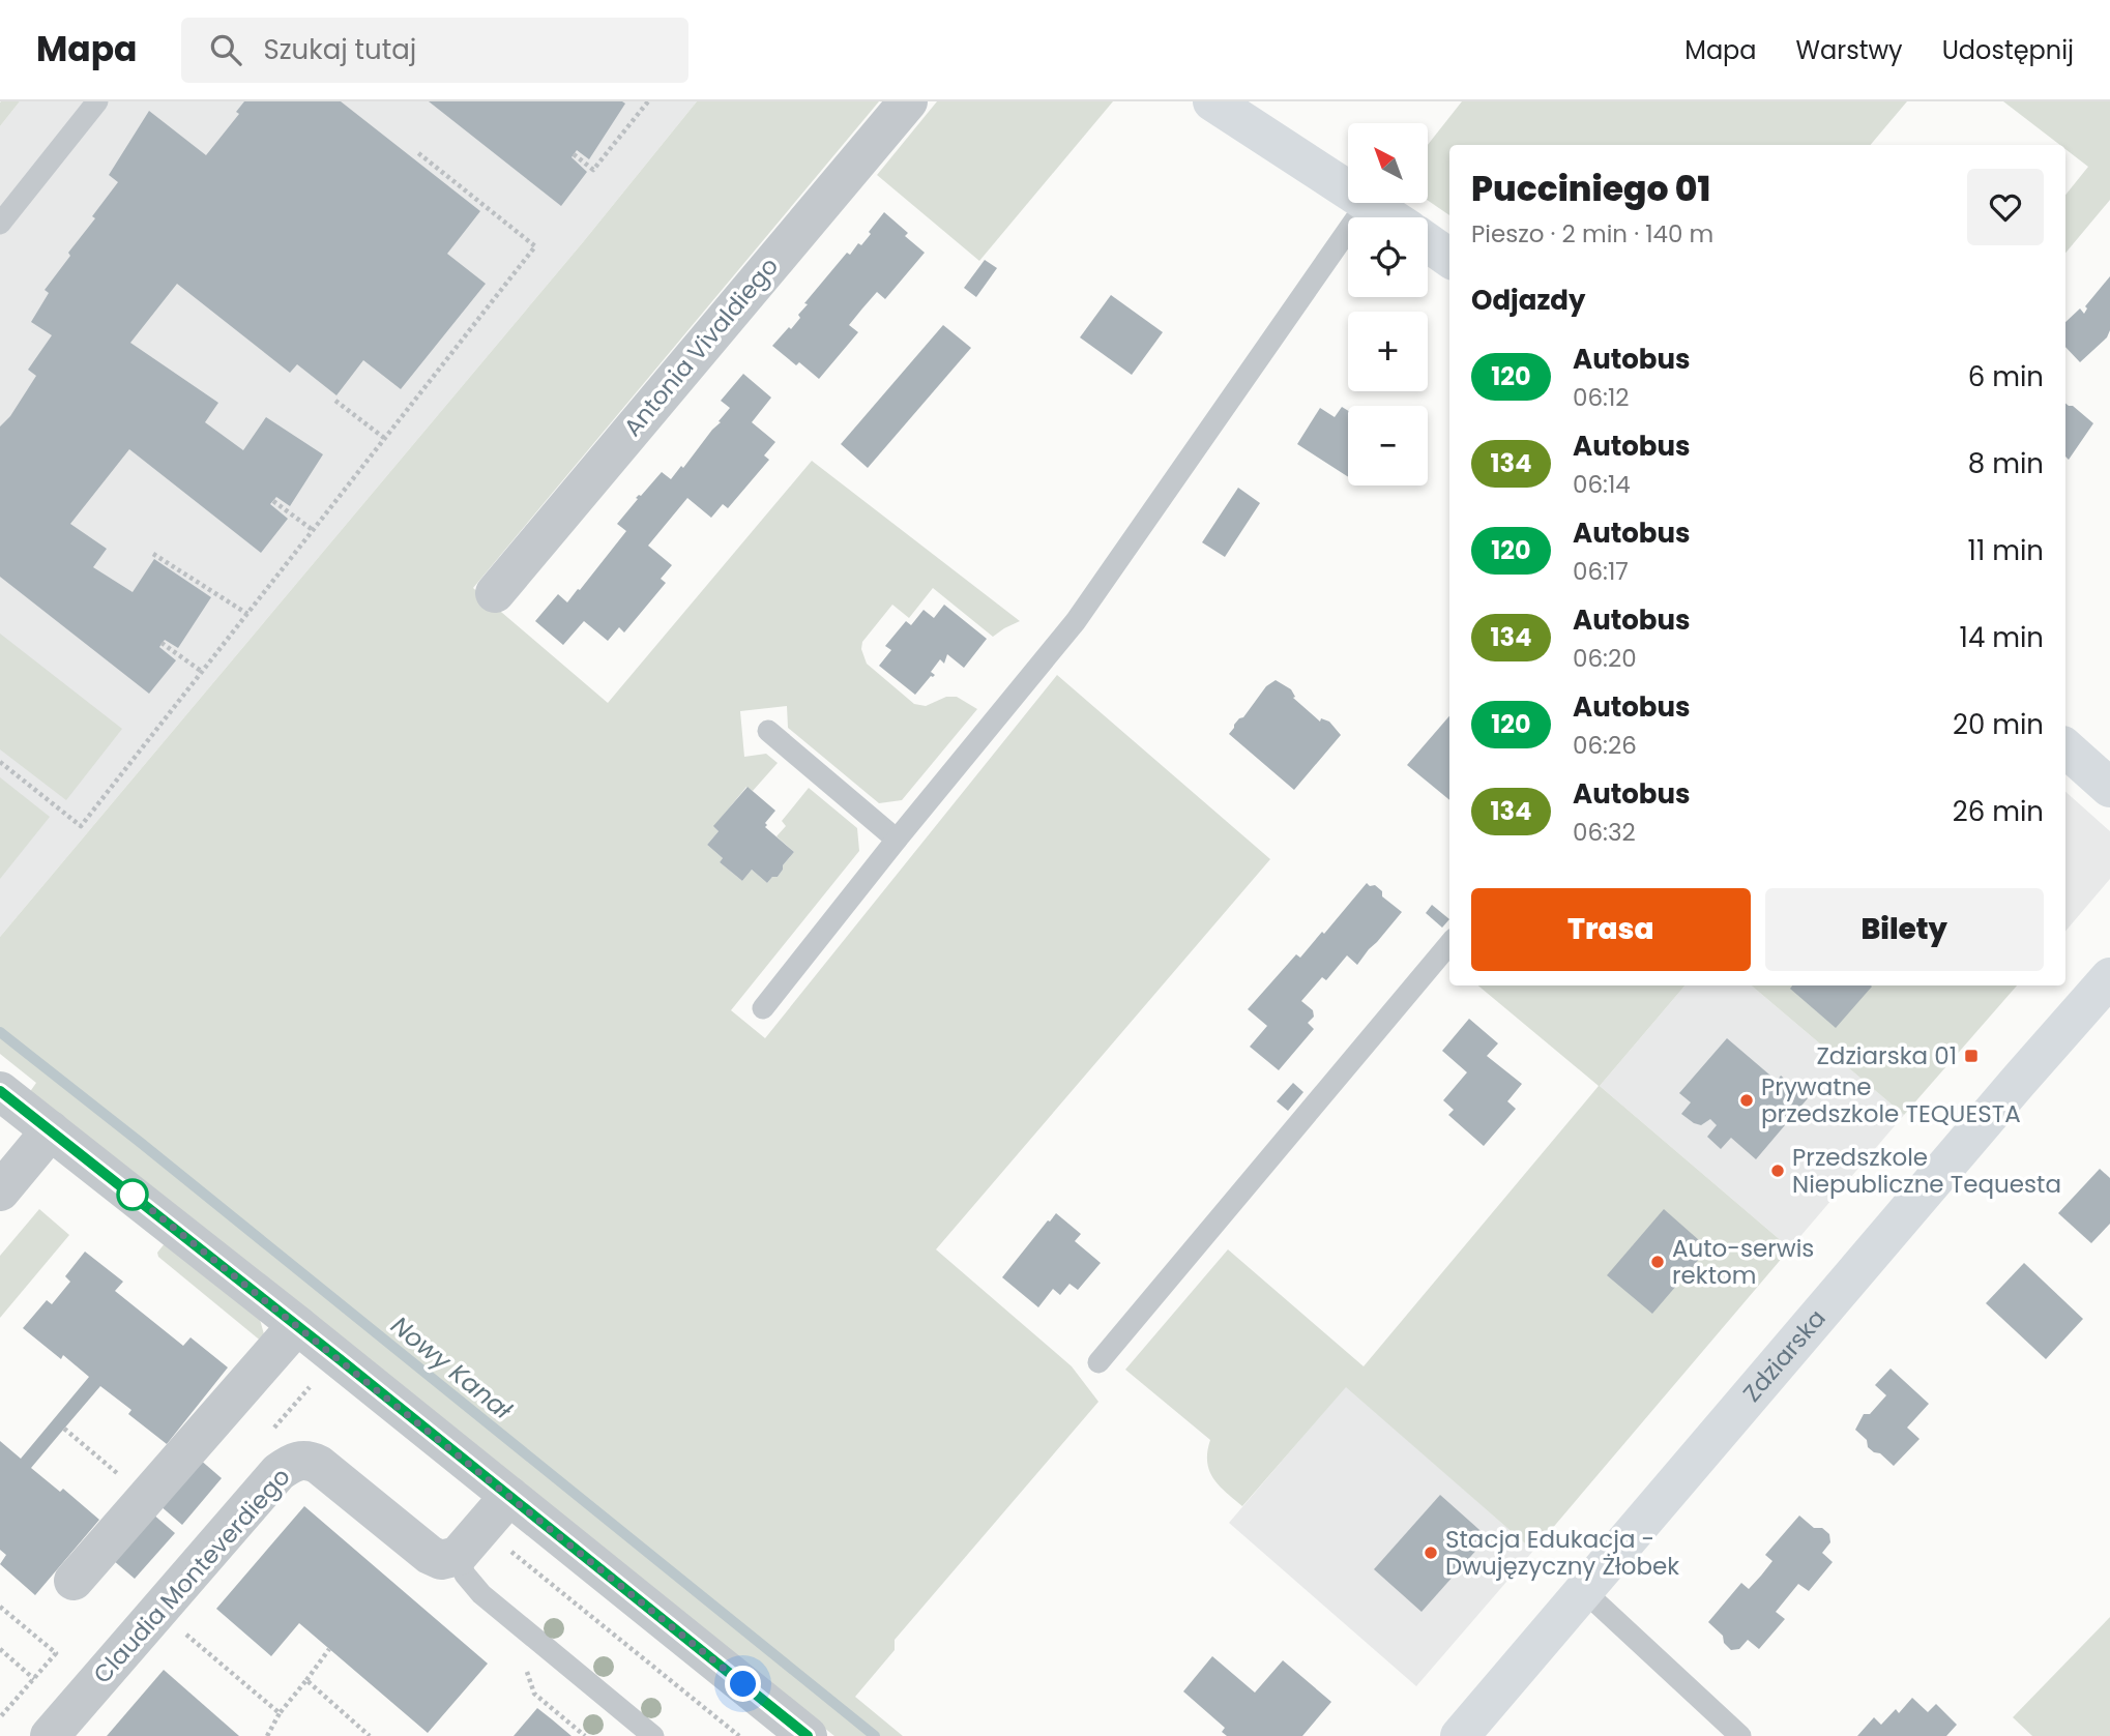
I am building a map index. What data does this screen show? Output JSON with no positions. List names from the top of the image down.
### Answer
{
  "streets": {
    "street": ["Antonia Vivaldiego", "Zdziarska", "Claudia Monteverdiego"]
  },
  "water": ["Nowy Kanał"],
  "places": {
    "transit": ["Zdziarska 01"],
    "other": [
      "Prywatne przedszkole TEQUESTA",
      "Przedszkole Niepubliczne Tequesta",
      "Auto-serwis rektom",
      "Stacja Edukacja - Dwujęzyczny Żłobek"
    ]
  },
  "lines": ["bus line 120"],
  "north": "top left",
  "page": {
    "header": "Mapa",
    "search": "Szukaj tutaj",
    "nav": ["Mapa", "Warstwy", "Udostępnij"],
    "map_buttons": ["+", "−"],
    "heading": [
      ["Pucciniego 01", "Pieszo · 2 min · 140 m"],
      "Odjazdy"
    ],
    "list": [
      {
        "mark": "120",
        "name": "Autobus",
        "note": "06:12",
        "value": "6 min"
      },
      {
        "mark": "134",
        "name": "Autobus",
        "note": "06:14",
        "value": "8 min"
      },
      {
        "mark": "120",
        "name": "Autobus",
        "note": "06:17",
        "value": "11 min"
      },
      {
        "mark": "134",
        "name": "Autobus",
        "note": "06:20",
        "value": "14 min"
      },
      {
        "mark": "120",
        "name": "Autobus",
        "note": "06:26",
        "value": "20 min"
      },
      {
        "mark": "134",
        "name": "Autobus",
        "note": "06:32",
        "value": "26 min"
      }
    ],
    "buttons": ["Trasa", "Bilety"]
  }
}
